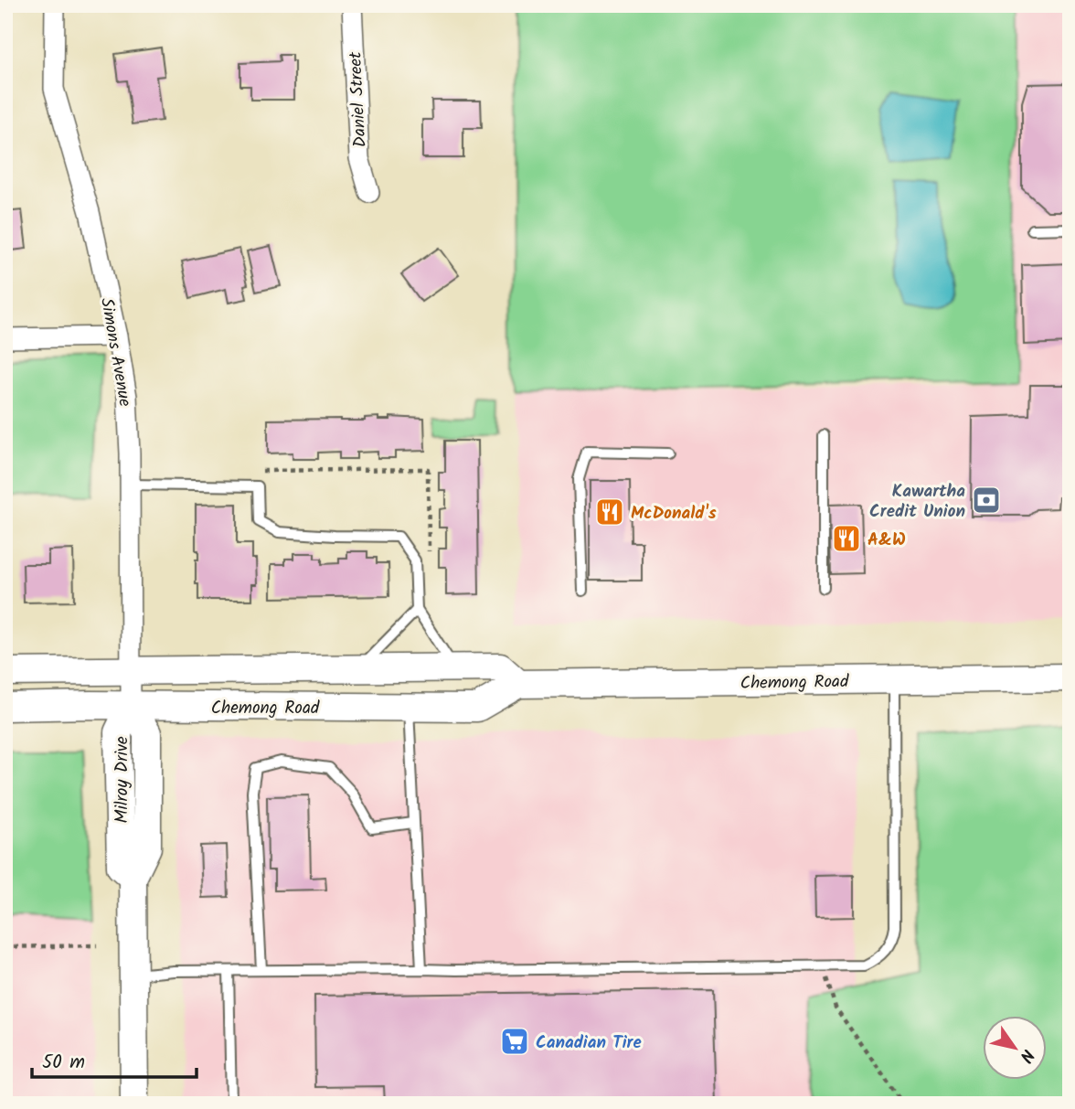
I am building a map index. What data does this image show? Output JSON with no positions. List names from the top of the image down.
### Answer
{
  "streets": {
    "main road": ["Chemong Road", "Milroy Drive"],
    "street": ["Daniel Street", "Simons Avenue"]
  },
  "crossings": [
    ["Simons Avenue", "Chemong Road"],
    ["Simons Avenue", "Milroy Drive"],
    ["Chemong Road", "Milroy Drive"]
  ],
  "places": {
    "bank": ["Kawartha Credit Union"],
    "restaurant": ["McDonald's", "A&W"],
    "supermarket": ["Canadian Tire"]
  },
  "scale_bar": "50 m",
  "north": "bottom right"
}
